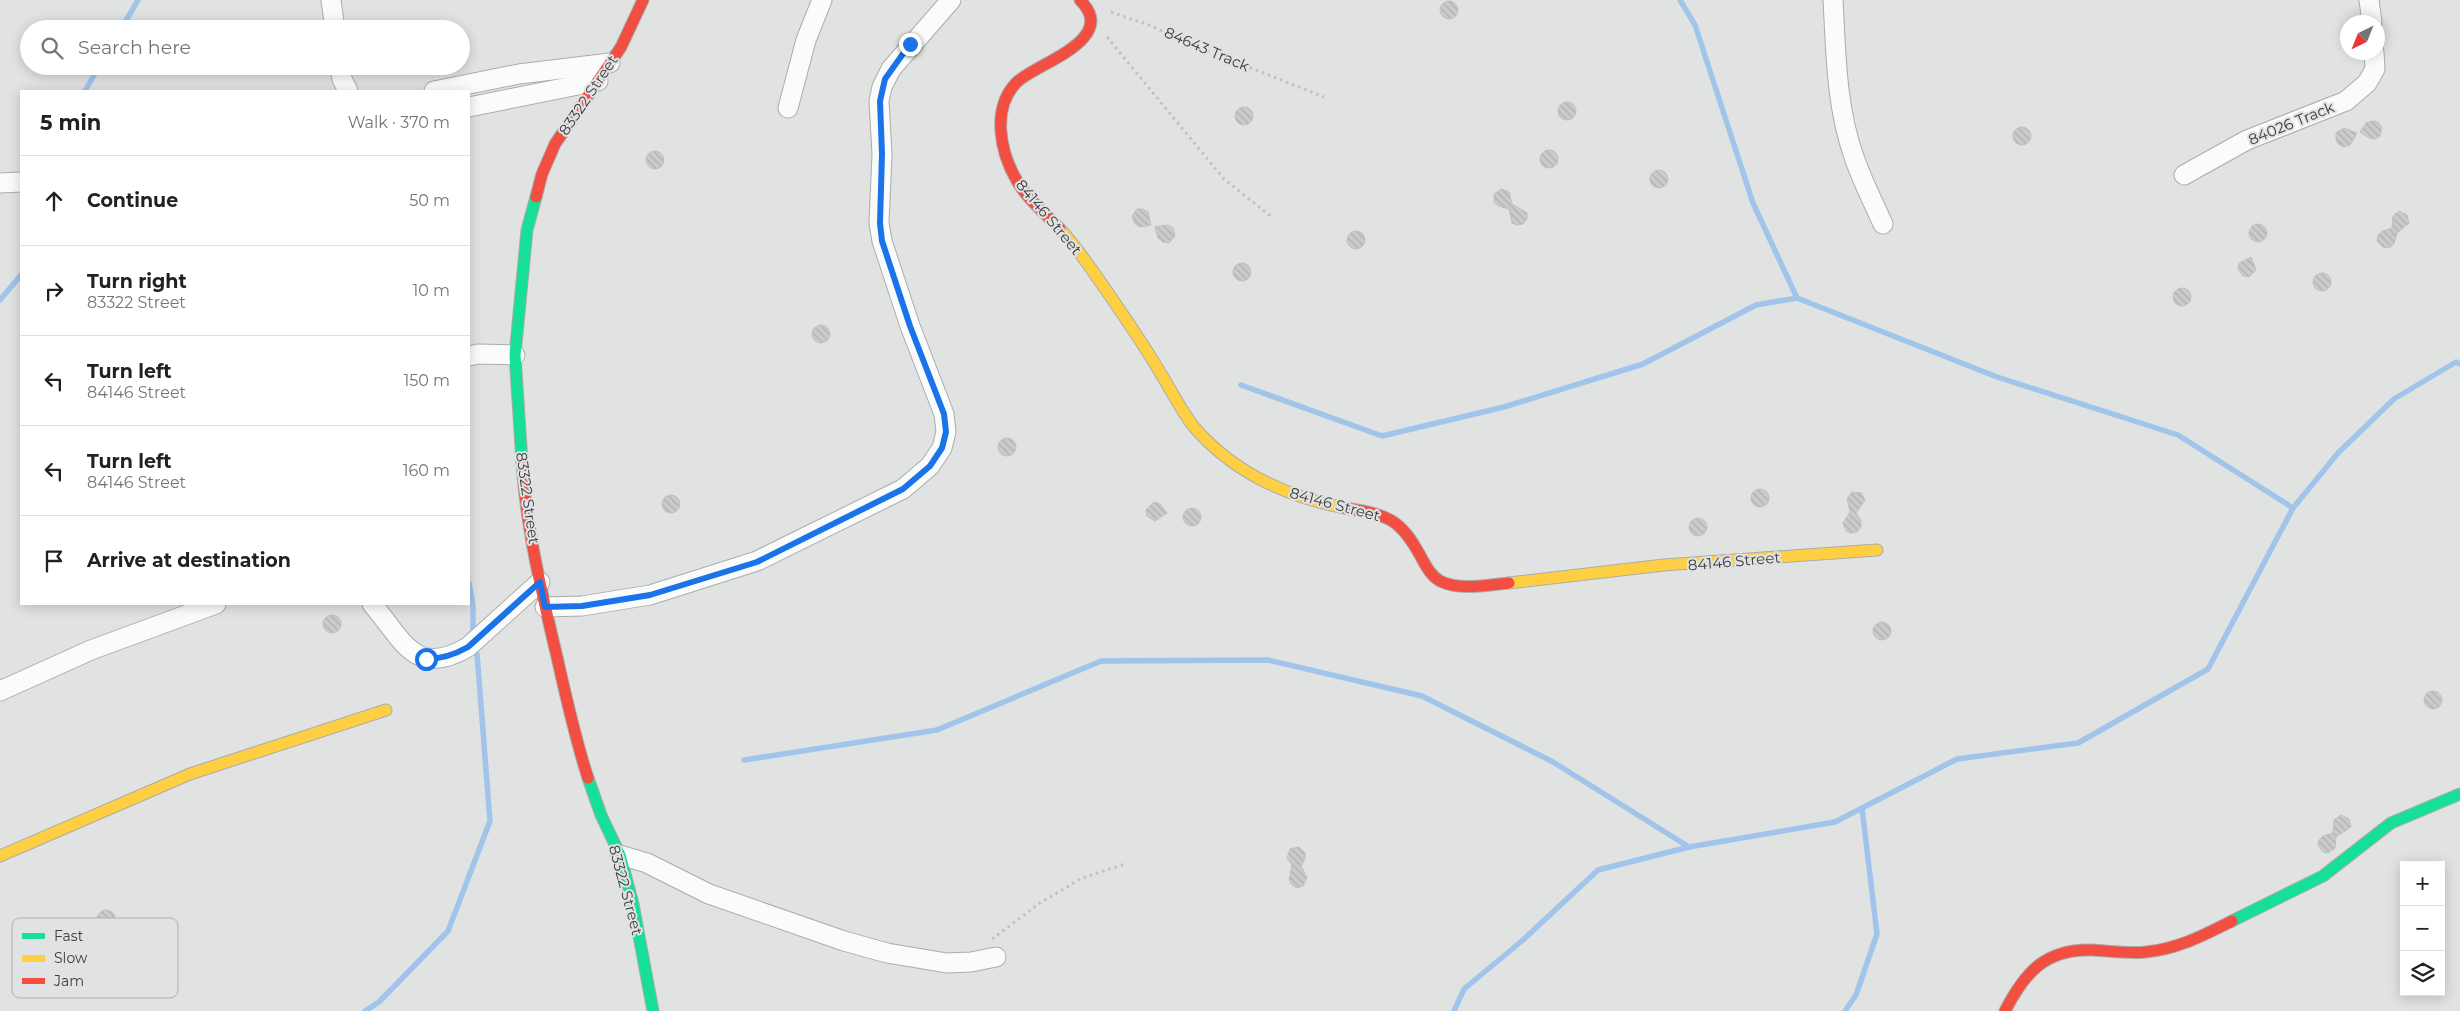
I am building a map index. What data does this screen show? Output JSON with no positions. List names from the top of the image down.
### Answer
{
  "streets": {
    "street": ["83322 Street", "84026 Track", "84146 Street"],
    "path": ["84643 Track"]
  },
  "legend": ["Fast", "Slow", "Jam"],
  "north": "bottom left",
  "page": {
    "search": "Search here",
    "heading": ["5 min", "Walk · 370 m"],
    "list": [
      ["Continue", "50 m"],
      ["Turn right", "83322 Street", "10 m"],
      ["Turn left", "84146 Street", "150 m"],
      ["Turn left", "84146 Street", "160 m"],
      "Arrive at destination"
    ],
    "map_buttons": ["+", "−"]
  }
}
